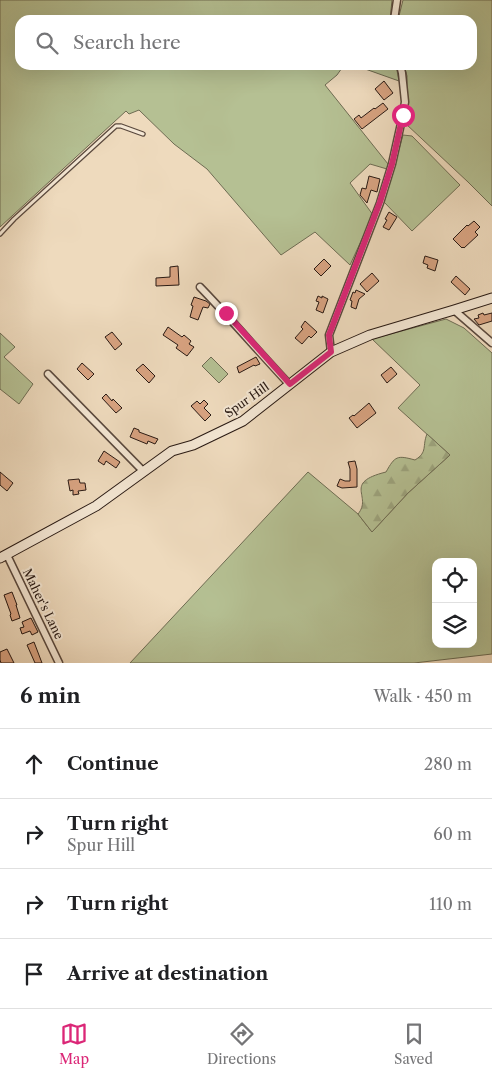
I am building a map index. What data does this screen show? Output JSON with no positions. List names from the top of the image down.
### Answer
{
  "streets": {
    "street": ["Spur Hill", "Maher's Lane"]
  },
  "crossings": [
    ["Spur Hill", "Maher's Lane"]
  ],
  "page": {
    "search": "Search here",
    "heading": ["6 min", "Walk · 450 m"],
    "list": [
      ["Continue", "280 m"],
      ["Turn right", "Spur Hill", "60 m"],
      ["Turn right", "110 m"],
      "Arrive at destination"
    ],
    "nav": ["Map", "Directions", "Saved"]
  }
}
